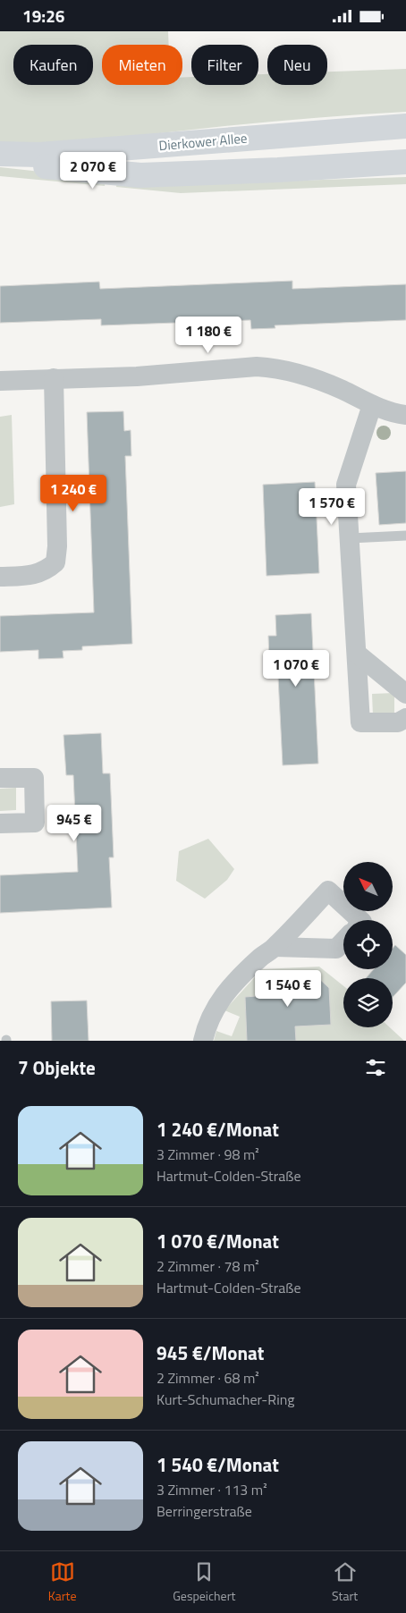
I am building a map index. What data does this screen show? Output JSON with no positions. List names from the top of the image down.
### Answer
{
  "streets": {
    "main road": ["Dierkower Allee"]
  },
  "north": "top left",
  "page": {
    "status": "19:26",
    "chip": [
      "Kaufen",
      "Mieten",
      "Filter",
      "Neu"
    ],
    "price": [
      "2 070 €",
      "1 180 €",
      "1 240 €",
      "1 570 €",
      "1 070 €",
      "945 €",
      "1 540 €"
    ],
    "heading": "7 Objekte",
    "list": [
      {
        "name": "1 240 €/Monat",
        "note": "3 Zimmer · 98 m² · Hartmut-Colden-Straße"
      },
      {
        "name": "1 070 €/Monat",
        "note": "2 Zimmer · 78 m² · Hartmut-Colden-Straße"
      },
      {
        "name": "945 €/Monat",
        "note": "2 Zimmer · 68 m² · Kurt-Schumacher-Ring"
      },
      {
        "name": "1 540 €/Monat",
        "note": "3 Zimmer · 113 m² · Berringerstraße"
      }
    ],
    "tabs": ["Karte", "Gespeichert", "Start"]
  }
}
